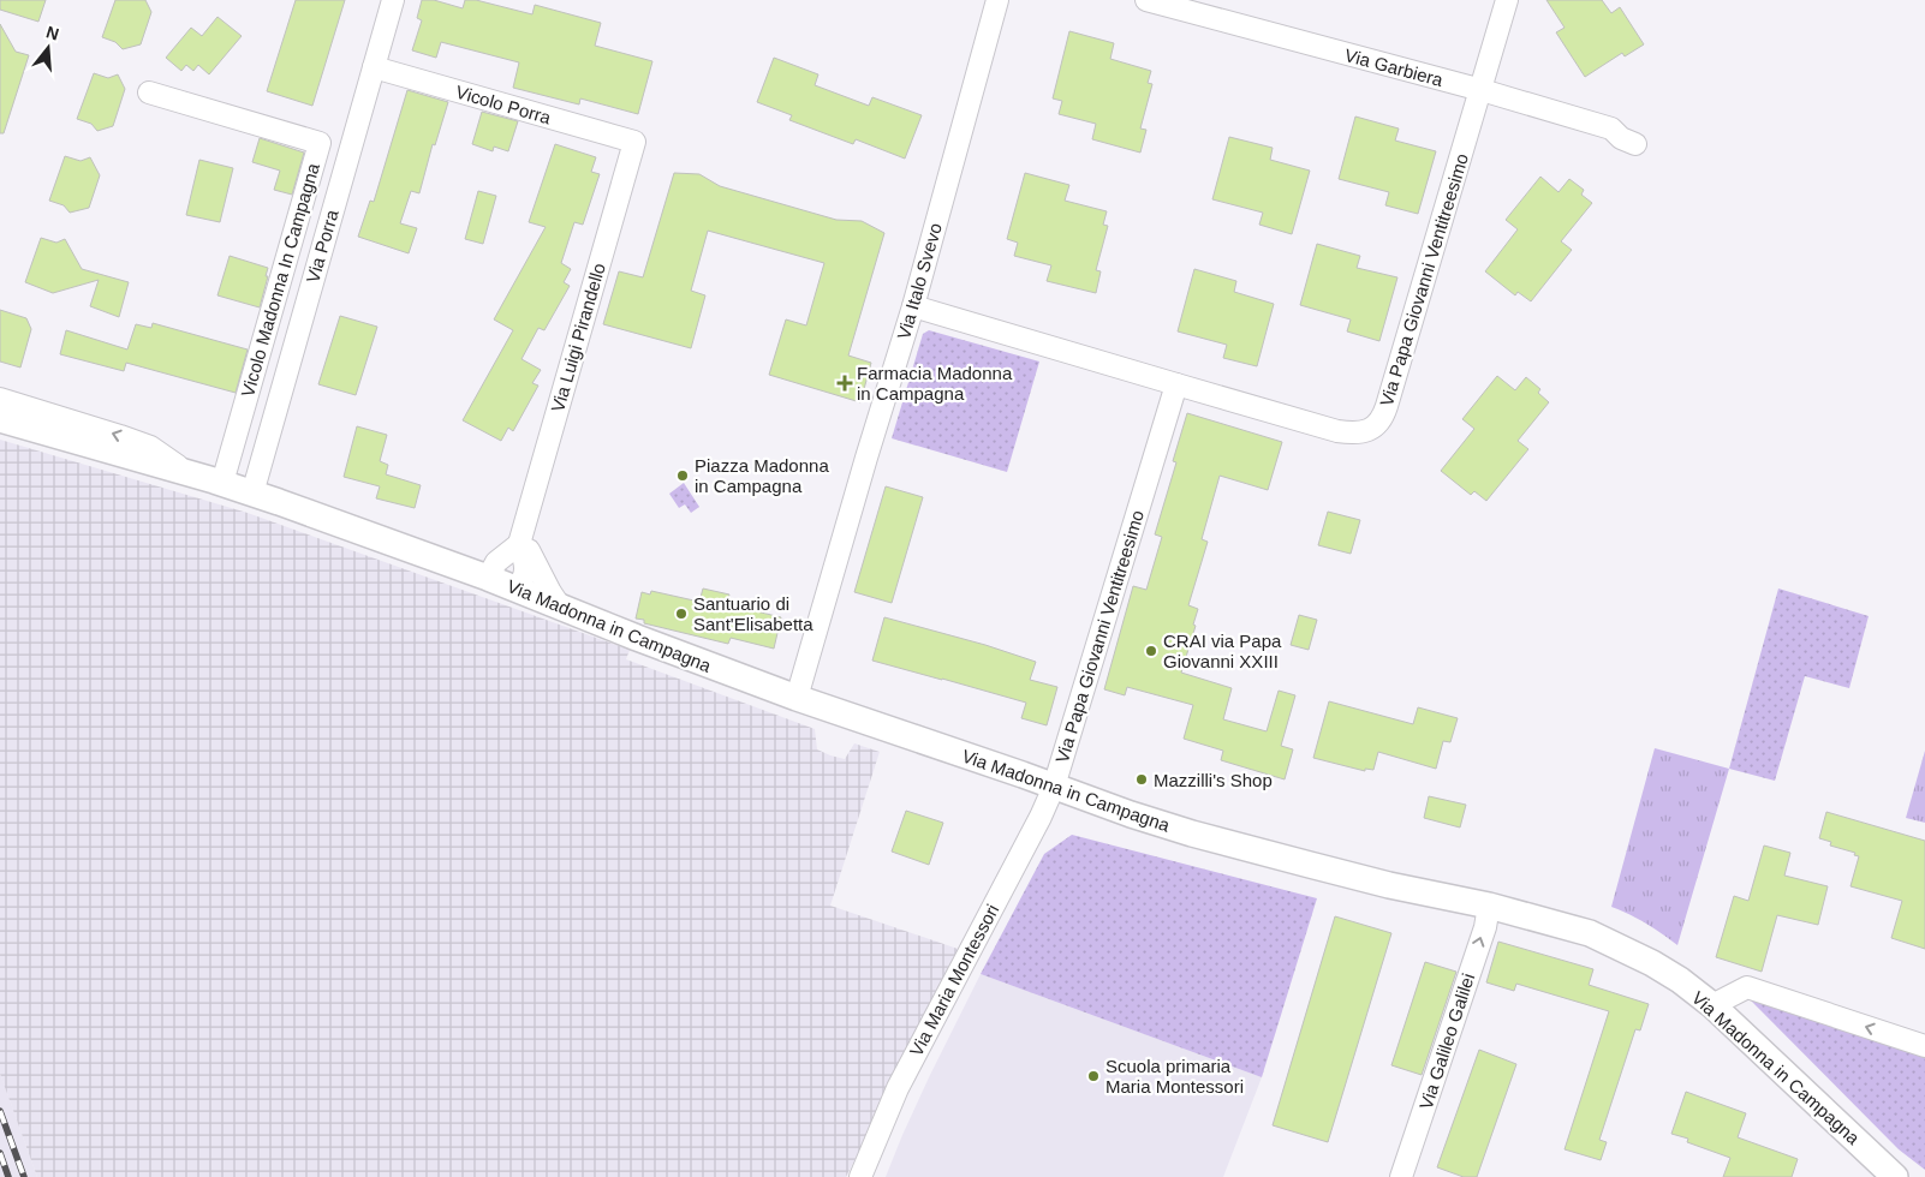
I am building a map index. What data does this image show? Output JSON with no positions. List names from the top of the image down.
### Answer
{
  "streets": {
    "street": [
      "Via Garbiera",
      "Vicolo Porra",
      "Via Porra",
      "Vicolo Madonna In Campagna",
      "Via Papa Giovanni Ventitreesimo",
      "Via Italo Svevo",
      "Via Luigi Pirandello",
      "Via Madonna in Campagna",
      "Via Maria Montessori",
      "Via Galileo Galilei"
    ]
  },
  "crossings": [
    ["Via Garbiera", "Via Papa Giovanni Ventitreesimo"],
    ["Vicolo Porra", "Via Porra"],
    ["Vicolo Porra", "Via Luigi Pirandello"],
    ["Via Porra", "Via Madonna in Campagna"],
    ["Vicolo Madonna In Campagna", "Via Madonna in Campagna"],
    ["Via Papa Giovanni Ventitreesimo", "Via Italo Svevo"],
    ["Via Papa Giovanni Ventitreesimo", "Via Madonna in Campagna"],
    ["Via Papa Giovanni Ventitreesimo", "Via Maria Montessori"],
    ["Via Italo Svevo", "Via Madonna in Campagna"],
    ["Via Luigi Pirandello", "Via Madonna in Campagna"],
    ["Via Madonna in Campagna", "Via Maria Montessori"],
    ["Via Madonna in Campagna", "Via Galileo Galilei"]
  ],
  "one_way": ["Via Galileo Galilei"],
  "places": {
    "health": ["Farmacia Madonna in Campagna"],
    "other": [
      "Piazza Madonna in Campagna",
      "Santuario di Sant'Elisabetta",
      "CRAI via Papa Giovanni XXIII",
      "Mazzilli's Shop",
      "Scuola primaria Maria Montessori"
    ]
  },
  "north": "top"
}
